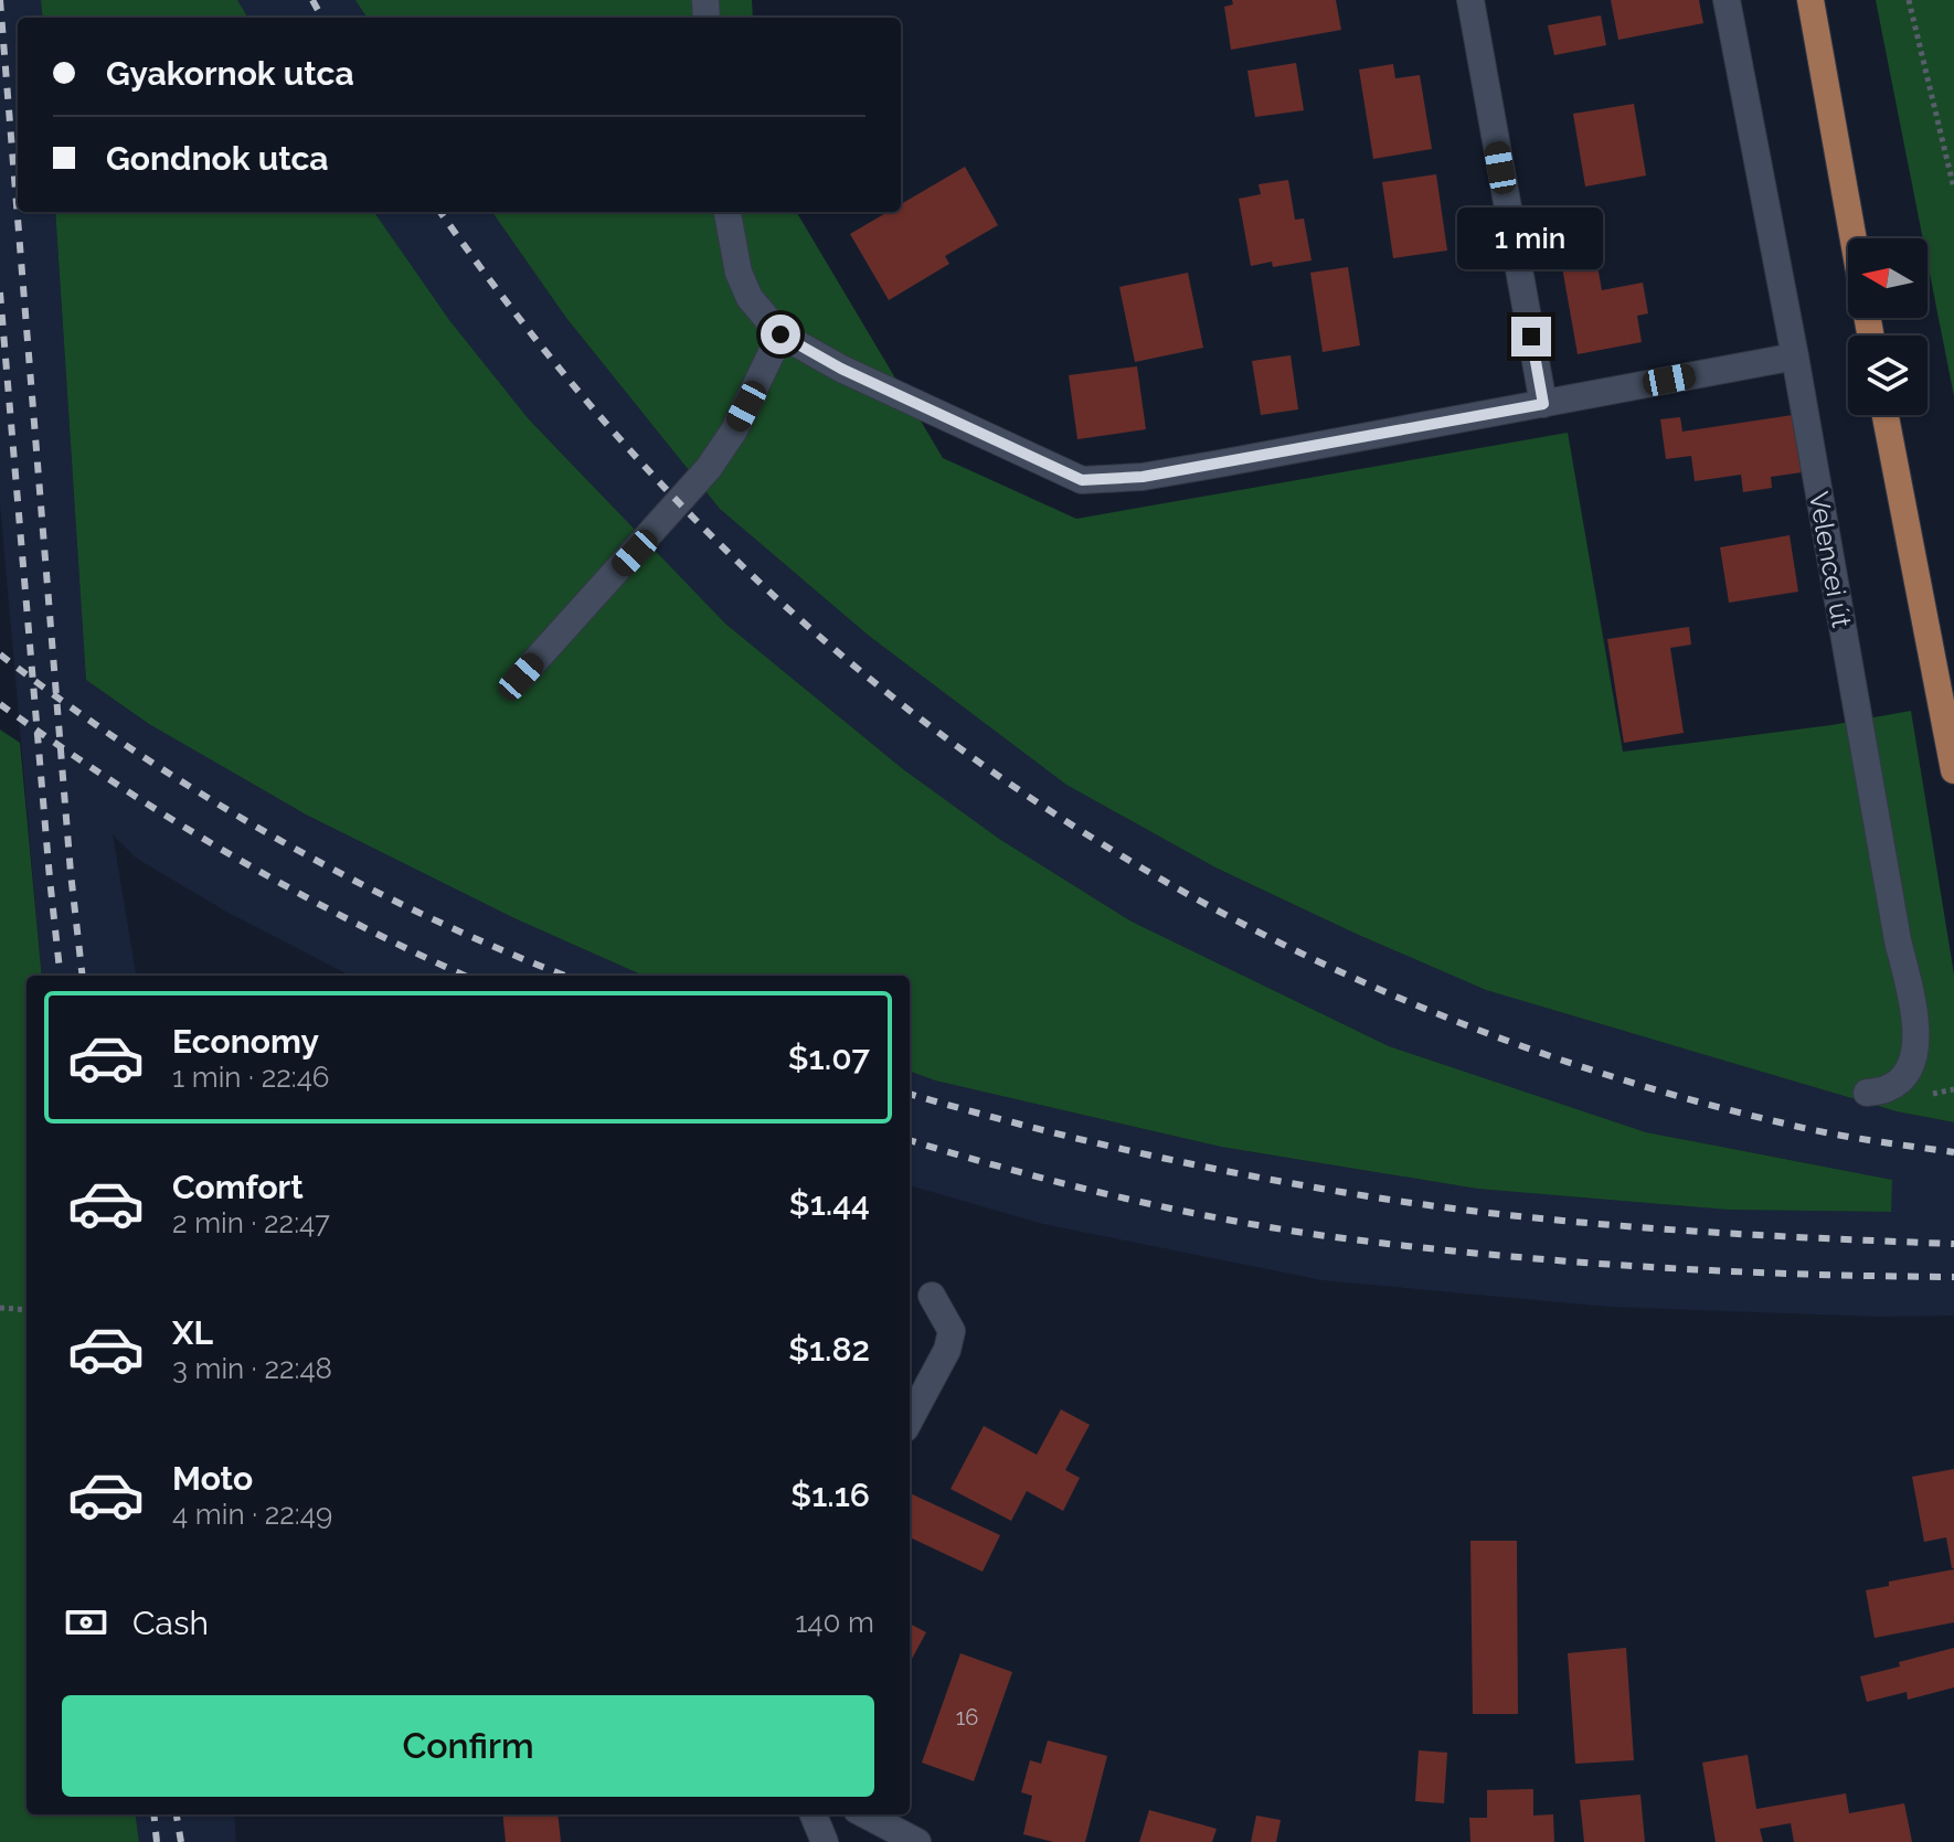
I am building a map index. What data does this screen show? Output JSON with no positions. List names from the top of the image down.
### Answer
{
  "streets": {
    "street": ["Velencei út"]
  },
  "house_numbers": ["16"],
  "north": "left",
  "page": {
    "banner": ["Gyakornok utca", "Gondnok utca"],
    "bubble": "1 min",
    "list": [
      {
        "name": "Economy",
        "note": "1 min · 22:46",
        "value": "$1.07"
      },
      {
        "name": "Comfort",
        "note": "2 min · 22:47",
        "value": "$1.44"
      },
      {
        "name": "XL",
        "note": "3 min · 22:48",
        "value": "$1.82"
      },
      {
        "name": "Moto",
        "note": "4 min · 22:49",
        "value": "$1.16"
      }
    ],
    "pay": ["Cash", "140 m"],
    "buttons": "Confirm"
  }
}
